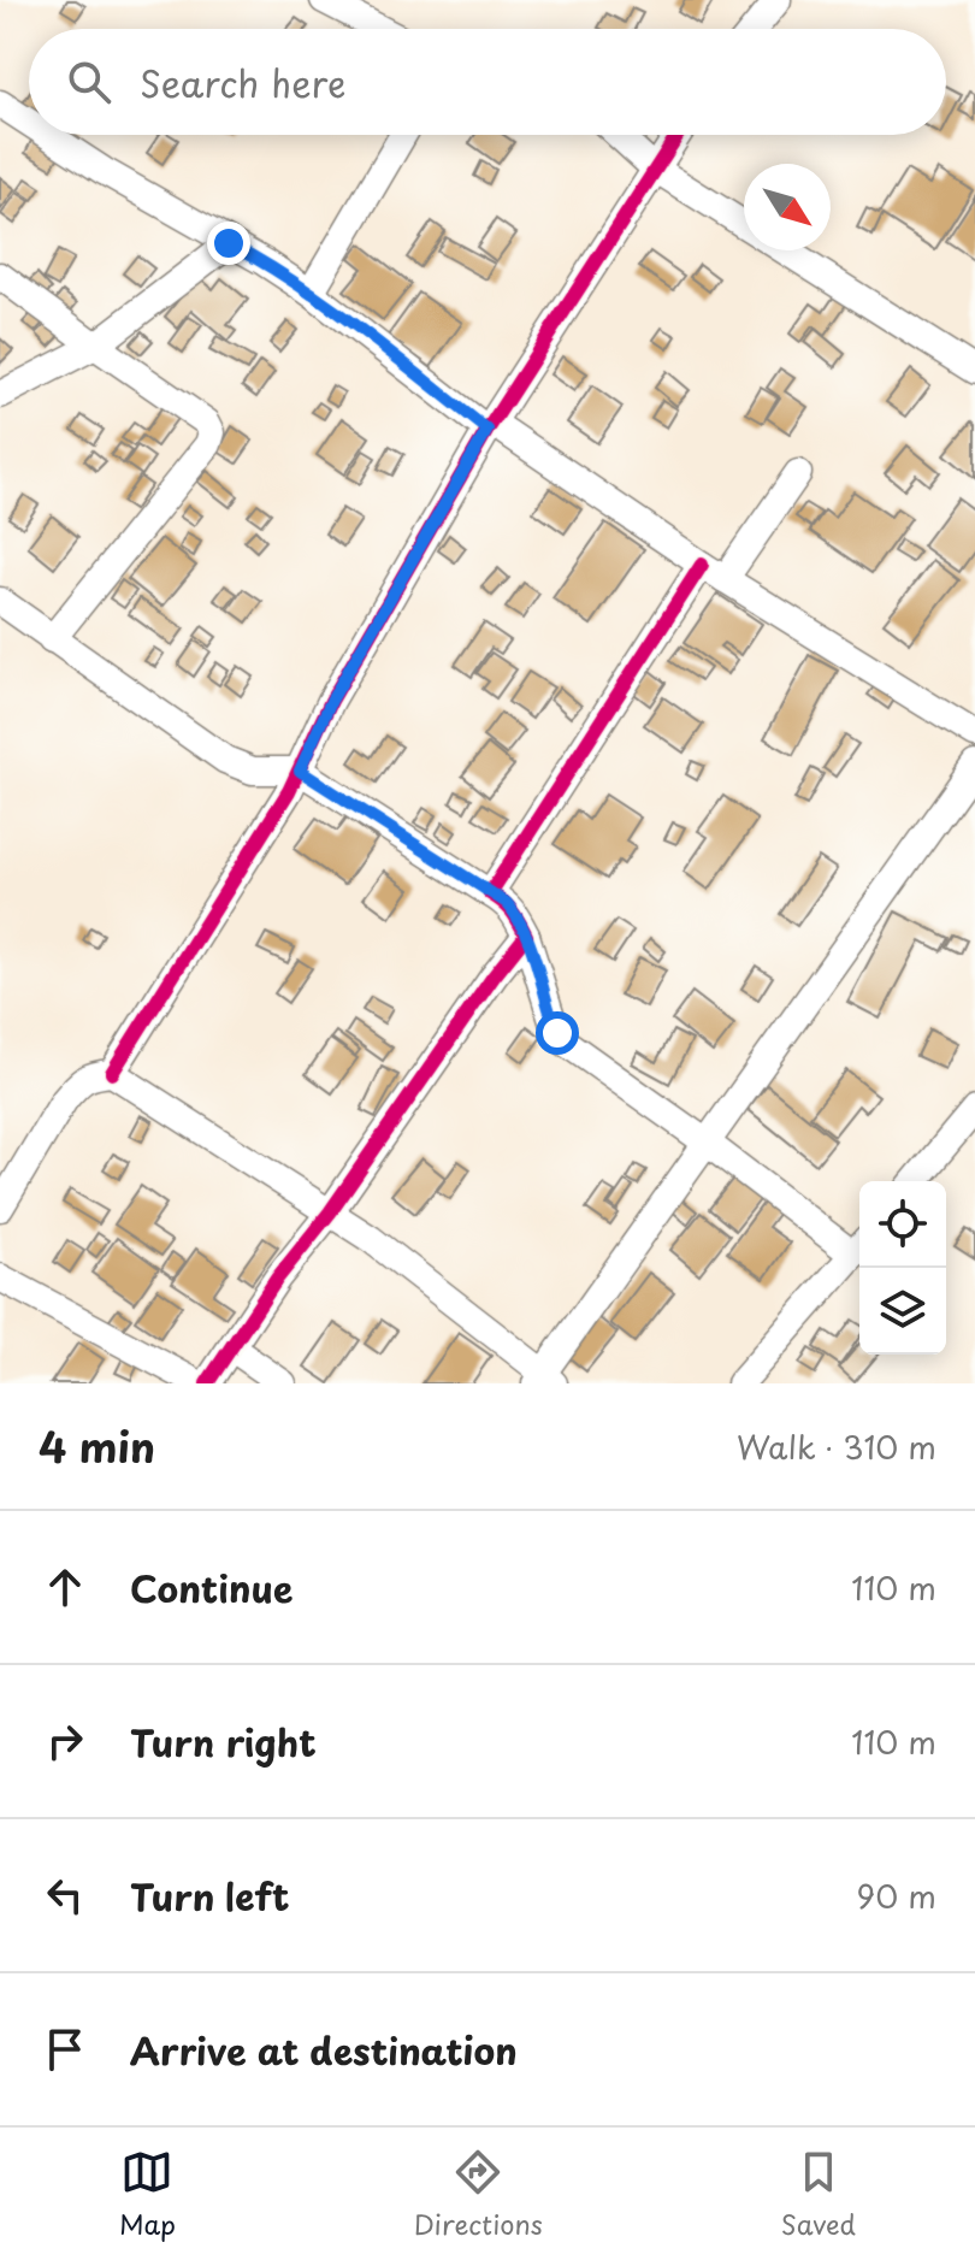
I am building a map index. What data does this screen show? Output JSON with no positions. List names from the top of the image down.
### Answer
{
  "north": "bottom right",
  "page": {
    "search": "Search here",
    "heading": ["4 min", "Walk · 310 m"],
    "list": [
      ["Continue", "110 m"],
      ["Turn right", "110 m"],
      ["Turn left", "90 m"],
      "Arrive at destination"
    ],
    "nav": ["Map", "Directions", "Saved"]
  }
}
